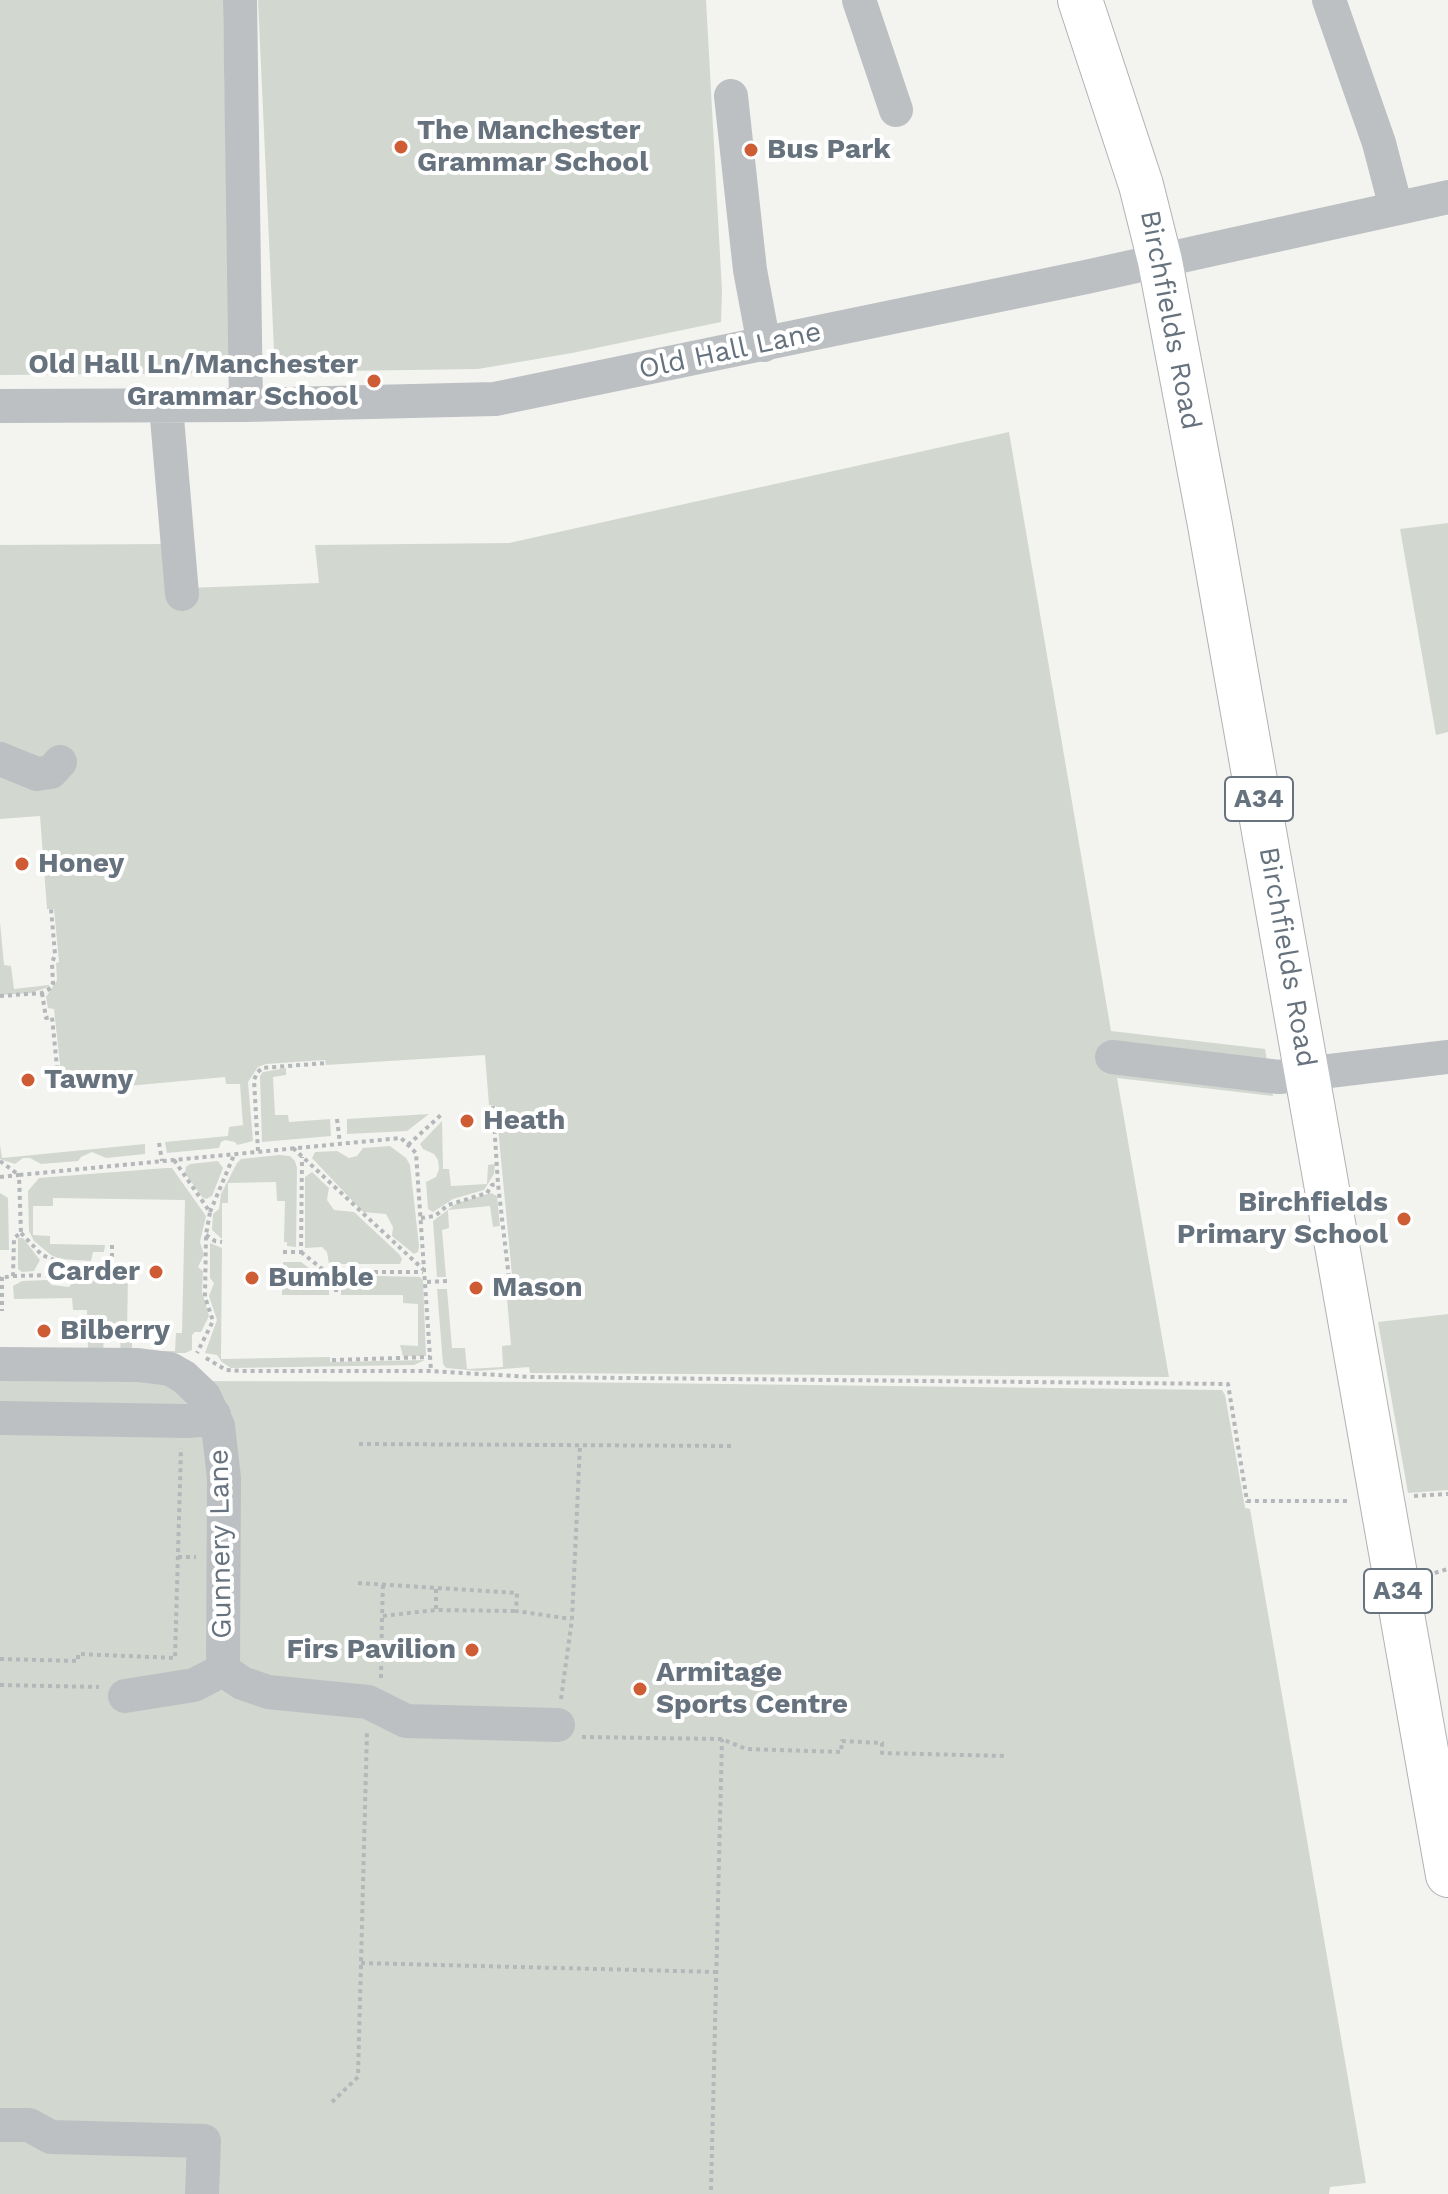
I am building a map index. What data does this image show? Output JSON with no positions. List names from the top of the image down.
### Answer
{
  "streets": {
    "highway": ["Birchfields Road", "A34"],
    "street": ["Old Hall Lane", "Gunnery Lane"]
  },
  "crossings": [
    ["Birchfields Road", "Old Hall Lane"]
  ],
  "places": [
    "The Manchester Grammar School",
    "Bus Park",
    "Old Hall Ln/Manchester Grammar School",
    "Honey",
    "Tawny",
    "Heath",
    "Birchfields Primary School",
    "Carder",
    "Bumble",
    "Mason",
    "Bilberry",
    "Firs Pavilion",
    "Armitage Sports Centre"
  ]
}
